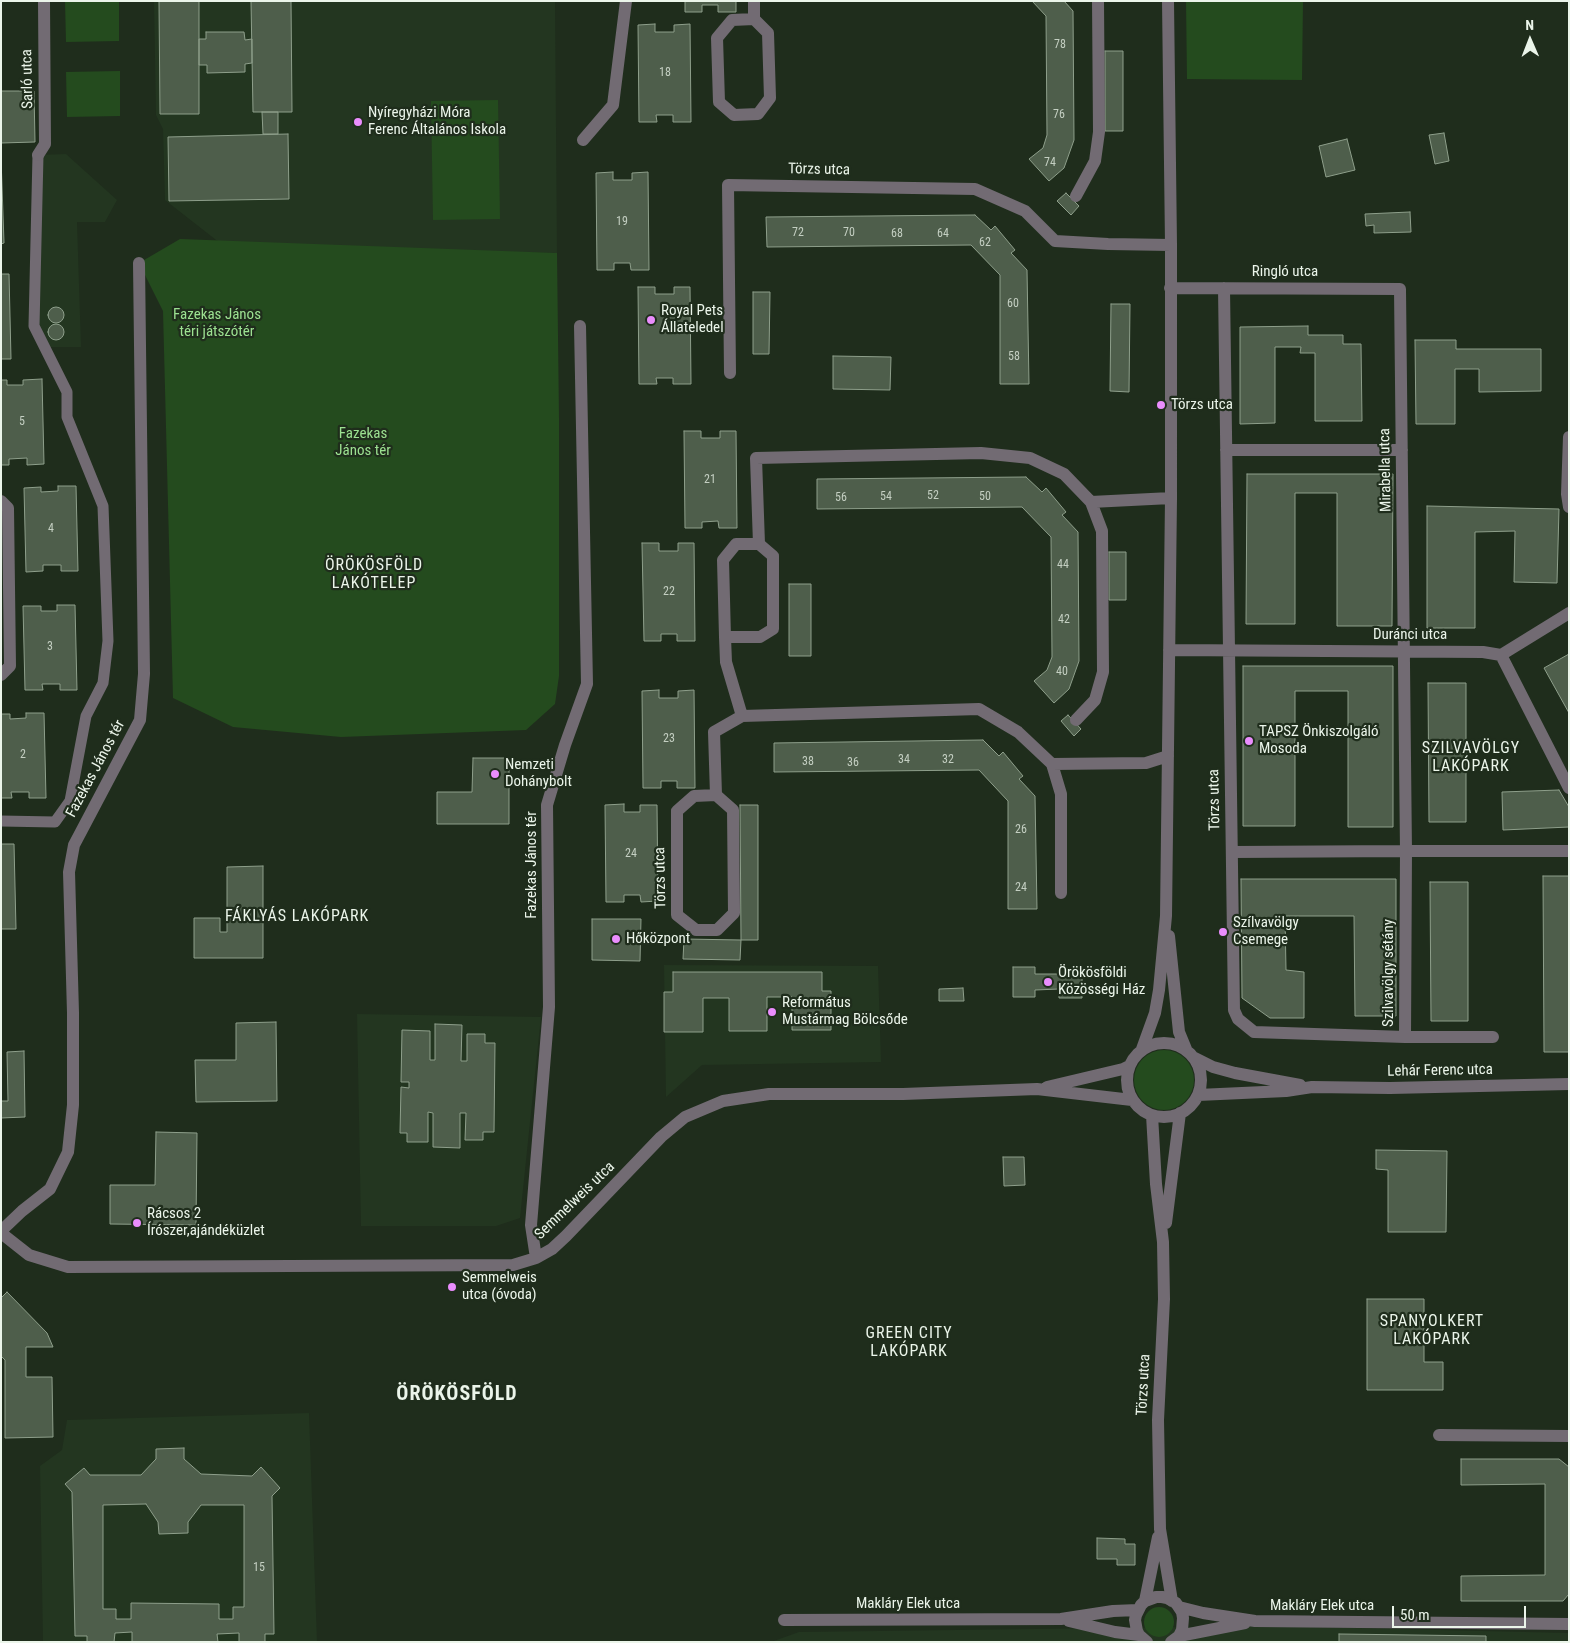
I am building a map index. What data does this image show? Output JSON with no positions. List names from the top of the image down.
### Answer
{
  "streets": {
    "street": [
      "Sarló utca",
      "Törzs utca",
      "Ringló utca",
      "Mirabella utca",
      "Duránci utca",
      "Fazekas János tér",
      "Szilvavölgy sétány",
      "Lehár Ferenc utca",
      "Semmelweis utca",
      "Makláry Elek utca"
    ]
  },
  "crossings": [
    ["Törzs utca", "Ringló utca"],
    ["Törzs utca", "Duránci utca"],
    ["Törzs utca", "Szilvavölgy sétány"],
    ["Törzs utca", "Lehár Ferenc utca"],
    ["Törzs utca", "Semmelweis utca"],
    ["Törzs utca", "Makláry Elek utca"],
    ["Ringló utca", "Mirabella utca"],
    ["Mirabella utca", "Duránci utca"],
    ["Mirabella utca", "Szilvavölgy sétány"],
    ["Fazekas János tér", "Semmelweis utca"],
    ["Lehár Ferenc utca", "Semmelweis utca"]
  ],
  "districts": [
    "ÖRÖKÖSFÖLD LAKÓTELEP",
    "SZILVAVÖLGY LAKÓPARK",
    "FÁKLYÁS LAKÓPARK",
    "SPANYOLKERT LAKÓPARK",
    "GREEN CITY LAKÓPARK",
    "ÖRÖKÖSFÖLD"
  ],
  "parks": ["Fazekas János téri játszótér", "Fazekas János tér"],
  "places": [
    "Nyíregyházi Móra Ferenc Általános Iskola",
    "Royal Pets Állateledel",
    "Törzs utca",
    "TAPSZ Önkiszolgáló Mosoda",
    "Nemzeti Dohánybolt",
    "Szílvavölgy Csemege",
    "Hőközpont",
    "Örökösföldi Közösségi Ház",
    "Református Mustármag Bölcsőde",
    "Rácsos 2 Írószer,ajándéküzlet",
    "Semmelweis utca (óvoda)"
  ],
  "house_numbers": [
    "78",
    "18",
    "76",
    "74",
    "19",
    "72",
    "70",
    "68",
    "64",
    "62",
    "60",
    "58",
    "5",
    "21",
    "52",
    "54",
    "50",
    "56",
    "4",
    "44",
    "22",
    "42",
    "3",
    "40",
    "23",
    "2",
    "34",
    "32",
    "38",
    "36",
    "26",
    "24",
    "24",
    "15"
  ],
  "scale_bar": "50 m",
  "north": "top"
}
